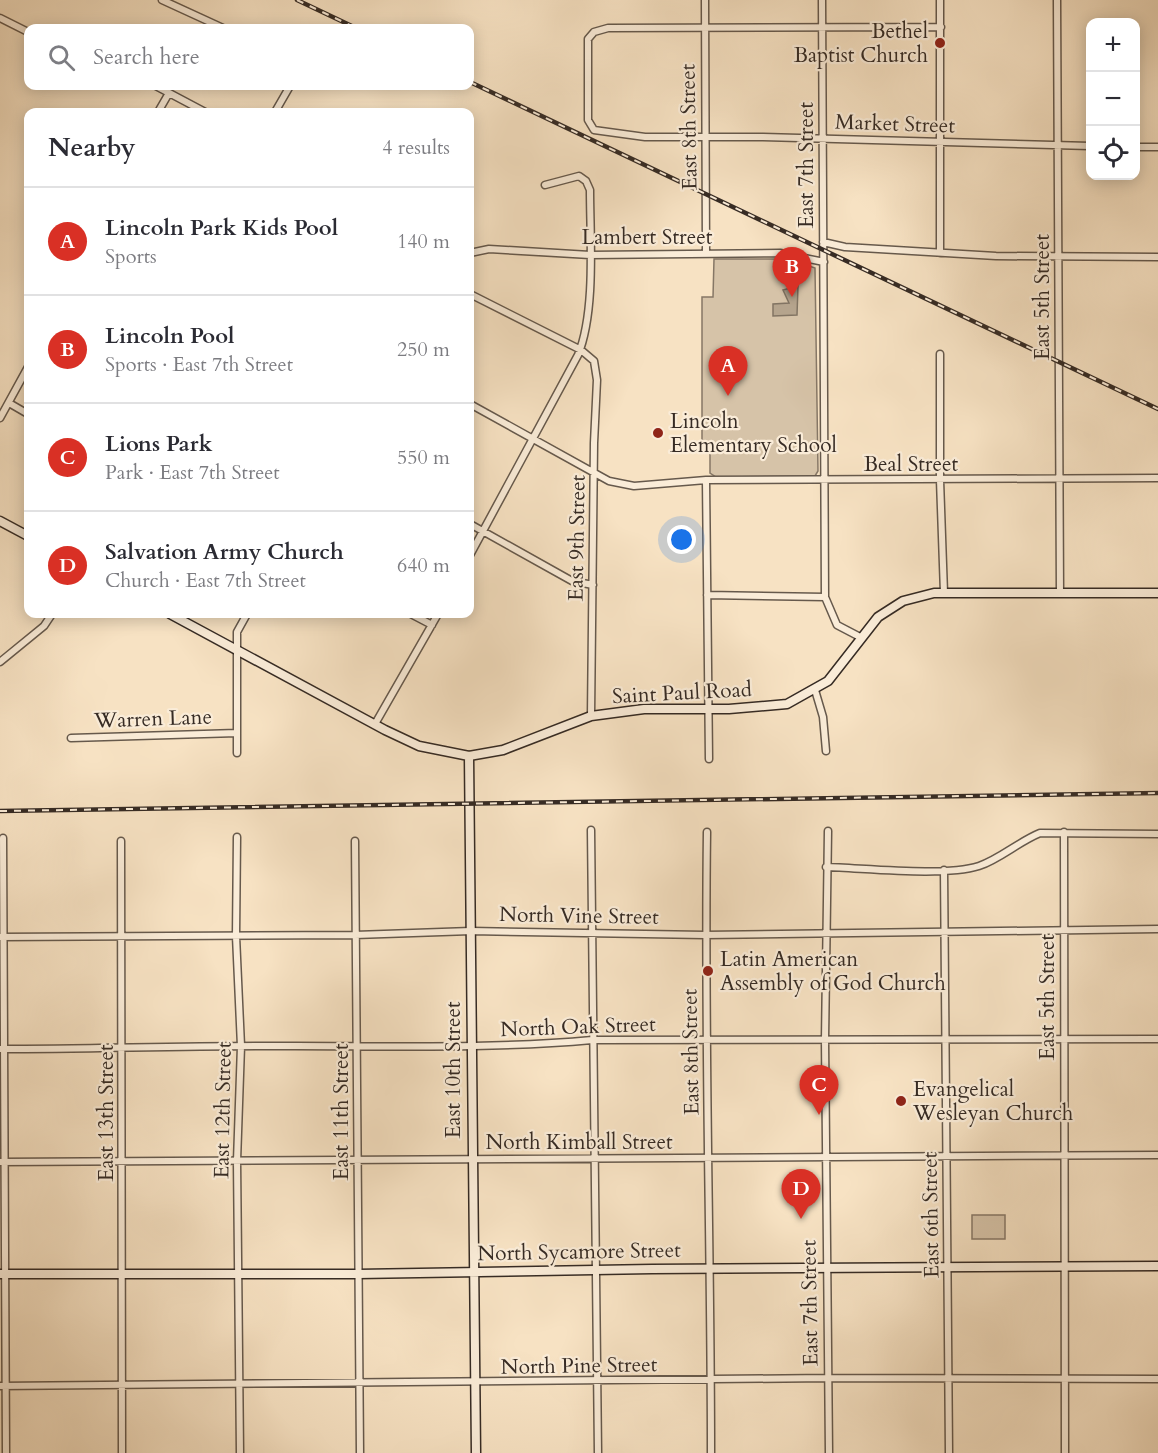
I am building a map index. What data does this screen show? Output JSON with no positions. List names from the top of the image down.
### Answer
{
  "streets": {
    "main road": ["Saint Paul Road", "East 10th Street", "North Sycamore Street"],
    "street": [
      "Market Street",
      "East 8th Street",
      "East 7th Street",
      "Lambert Street",
      "East 5th Street",
      "Beal Street",
      "East 9th Street",
      "Warren Lane",
      "North Vine Street",
      "North Oak Street",
      "East 12th Street",
      "East 11th Street",
      "East 13th Street",
      "North Kimball Street",
      "East 6th Street",
      "North Pine Street"
    ]
  },
  "crossings": [
    ["Market Street", "East 8th Street"],
    ["Market Street", "East 7th Street"],
    ["Market Street", "East 5th Street"],
    ["East 8th Street", "Lambert Street"],
    ["East 8th Street", "North Vine Street"],
    ["East 8th Street", "North Oak Street"],
    ["East 8th Street", "North Kimball Street"],
    ["East 8th Street", "North Sycamore Street"],
    ["East 8th Street", "North Pine Street"],
    ["East 7th Street", "Lambert Street"],
    ["East 7th Street", "Beal Street"],
    ["East 7th Street", "Saint Paul Road"],
    ["East 7th Street", "North Vine Street"],
    ["East 7th Street", "North Oak Street"],
    ["East 7th Street", "North Kimball Street"],
    ["East 7th Street", "North Sycamore Street"],
    ["East 7th Street", "North Pine Street"],
    ["East 5th Street", "Beal Street"],
    ["East 5th Street", "Saint Paul Road"],
    ["East 5th Street", "North Vine Street"],
    ["East 5th Street", "North Oak Street"],
    ["East 5th Street", "North Kimball Street"],
    ["East 5th Street", "North Sycamore Street"],
    ["East 5th Street", "North Pine Street"],
    ["Beal Street", "East 9th Street"],
    ["East 9th Street", "Saint Paul Road"],
    ["Saint Paul Road", "East 10th Street"],
    ["North Vine Street", "East 10th Street"],
    ["North Vine Street", "East 12th Street"],
    ["North Vine Street", "East 11th Street"],
    ["North Vine Street", "East 13th Street"],
    ["North Vine Street", "East 6th Street"],
    ["North Oak Street", "East 10th Street"],
    ["North Oak Street", "East 12th Street"],
    ["North Oak Street", "East 11th Street"],
    ["North Oak Street", "East 13th Street"],
    ["North Oak Street", "East 6th Street"],
    ["East 10th Street", "North Kimball Street"],
    ["East 10th Street", "North Sycamore Street"],
    ["East 10th Street", "North Pine Street"],
    ["East 12th Street", "North Kimball Street"],
    ["East 12th Street", "North Sycamore Street"],
    ["East 12th Street", "North Pine Street"],
    ["East 11th Street", "North Kimball Street"],
    ["East 11th Street", "North Sycamore Street"],
    ["East 11th Street", "North Pine Street"],
    ["East 13th Street", "North Kimball Street"],
    ["East 13th Street", "North Sycamore Street"],
    ["East 13th Street", "North Pine Street"],
    ["North Kimball Street", "East 6th Street"],
    ["East 6th Street", "North Sycamore Street"],
    ["East 6th Street", "North Pine Street"]
  ],
  "places": [
    "Bethel Baptist Church",
    "Lincoln Elementary School",
    "Latin American Assembly of God Church",
    "Evangelical Wesleyan Church"
  ],
  "page": {
    "map_buttons": ["+", "−"],
    "search": "Search here",
    "heading": ["Nearby", "4 results"],
    "list": [
      {
        "mark": "A",
        "name": "Lincoln Park Kids Pool",
        "note": "Sports",
        "value": "140 m"
      },
      {
        "mark": "B",
        "name": "Lincoln Pool",
        "note": "Sports · East 7th Street",
        "value": "250 m"
      },
      {
        "mark": "C",
        "name": "Lions Park",
        "note": "Park · East 7th Street",
        "value": "550 m"
      },
      {
        "mark": "D",
        "name": "Salvation Army Church",
        "note": "Church · East 7th Street",
        "value": "640 m"
      }
    ],
    "pins": [
      "B",
      "A",
      "C",
      "D"
    ]
  }
}
